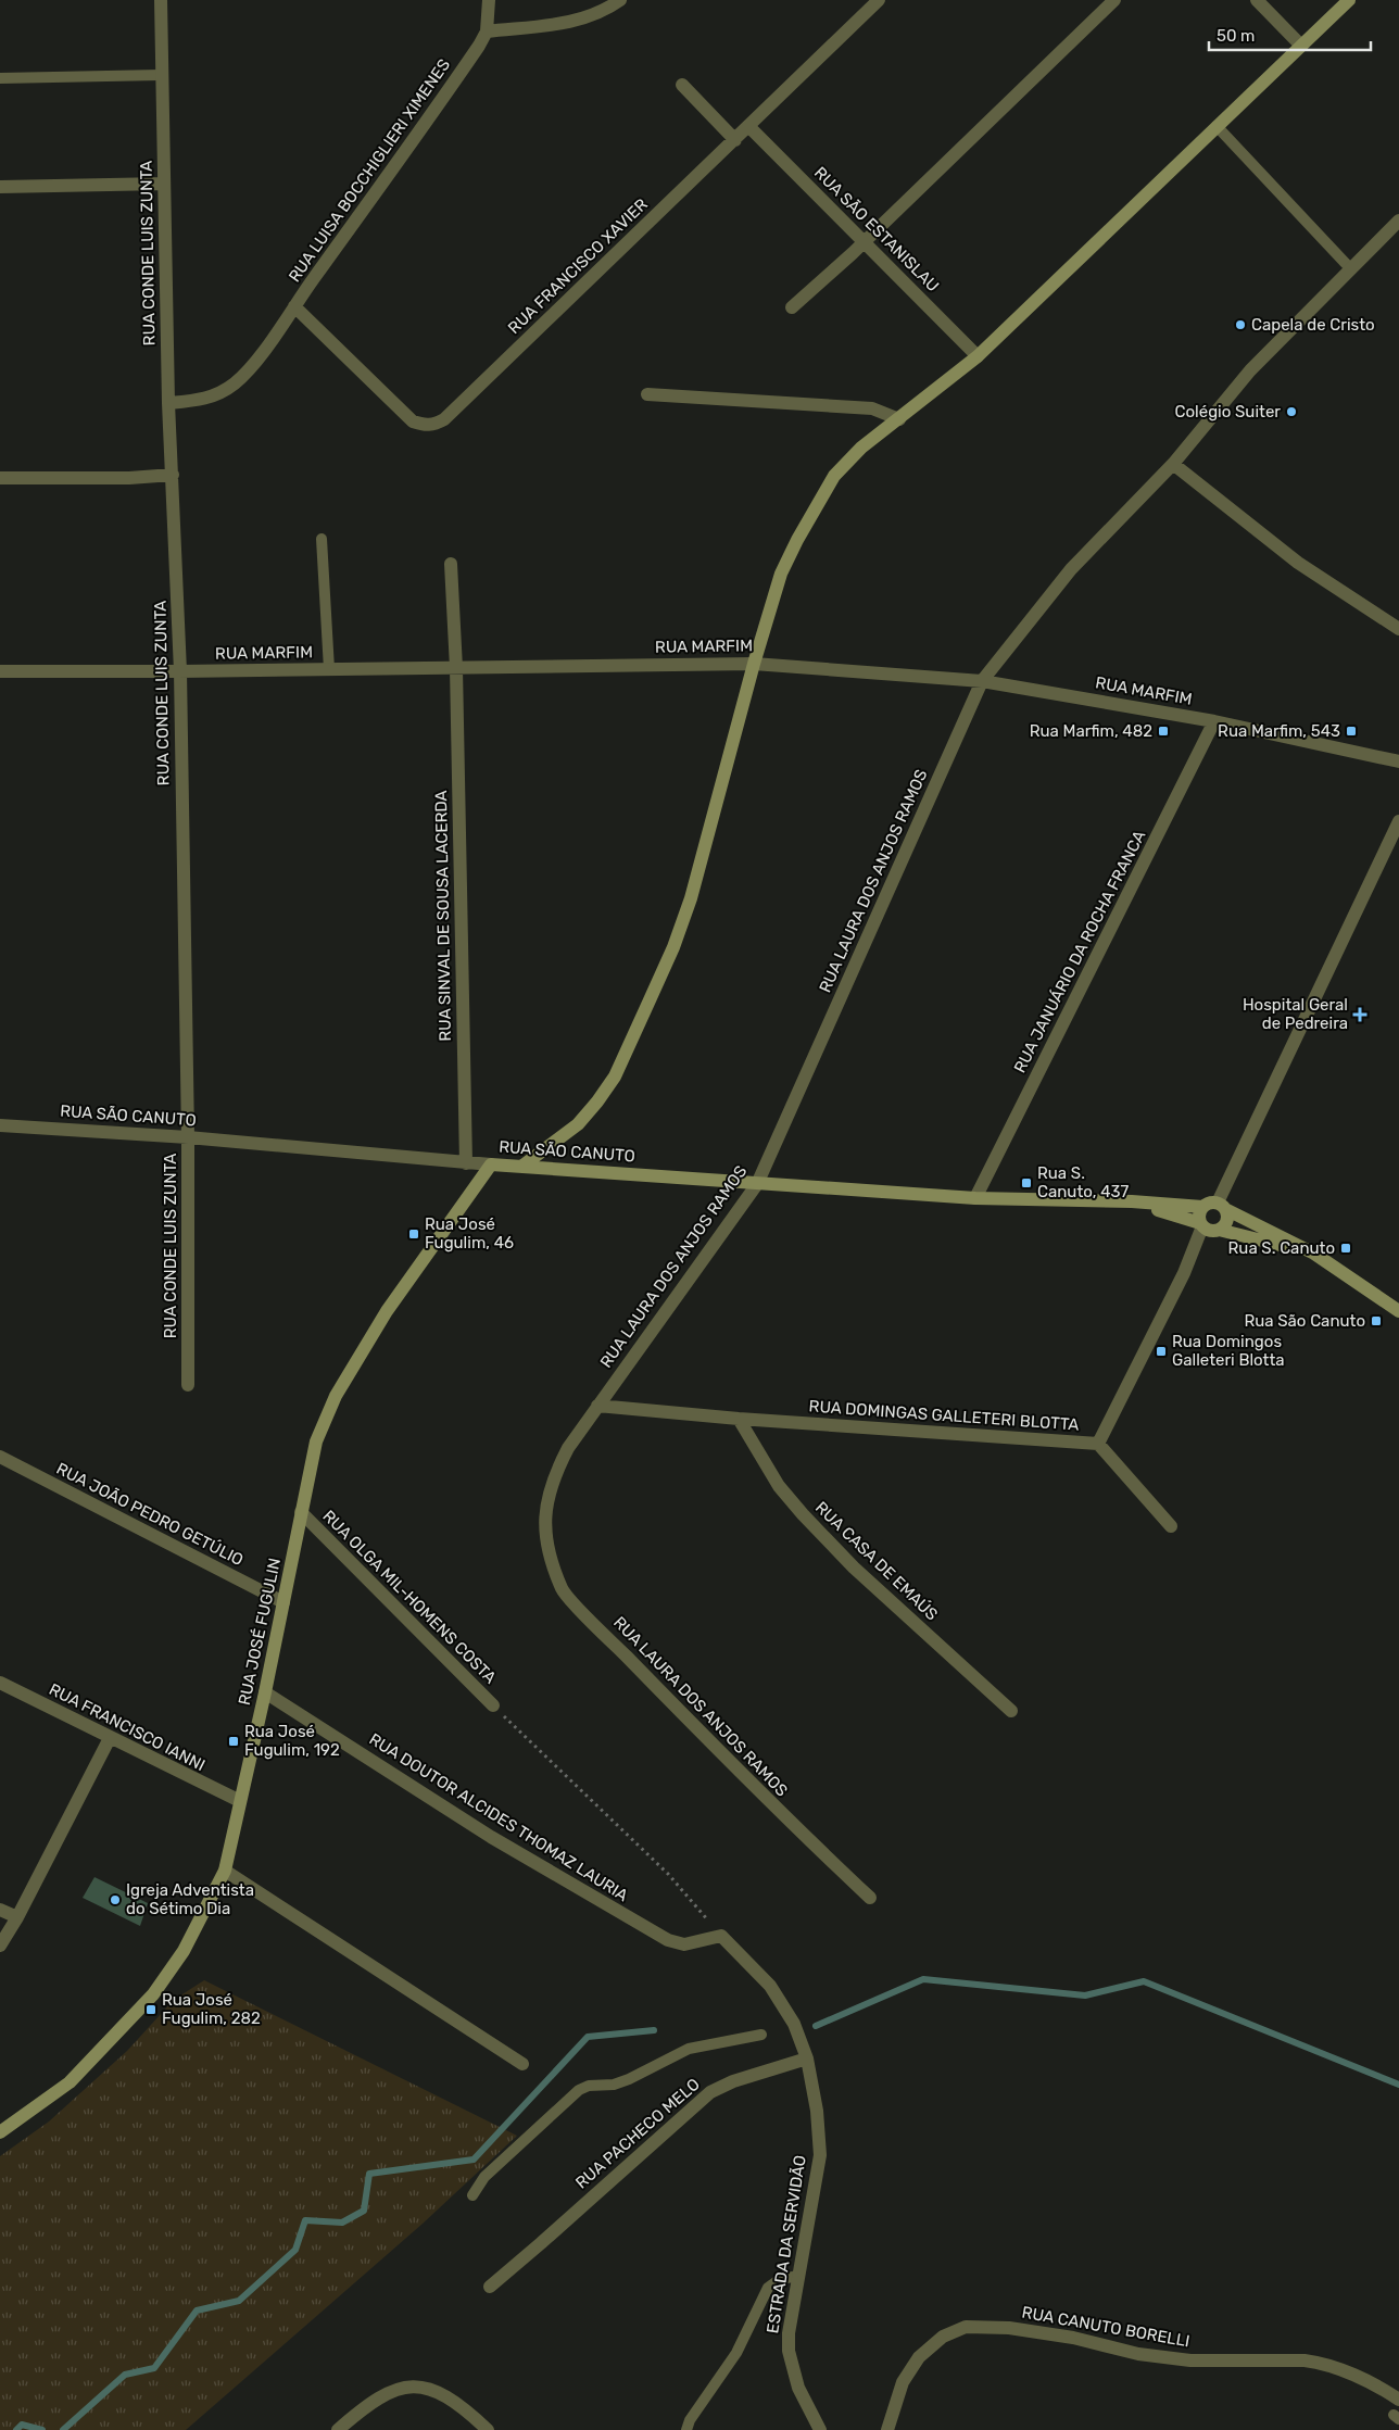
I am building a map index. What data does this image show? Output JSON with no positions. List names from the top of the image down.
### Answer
{
  "streets": {
    "street": [
      "RUA LUISA BOCCHIGLIERI XIMENES",
      "RUA SÃO ESTANISLAU",
      "RUA CONDE LUIS ZUNTA",
      "RUA FRANCISCO XAVIER",
      "RUA MARFIM",
      "RUA LAURA DOS ANJOS RAMOS",
      "RUA SINVAL DE SOUSA LACERDA",
      "RUA JANUÁRIO DA ROCHA FRANCA",
      "RUA SÃO CANUTO",
      "RUA DOMINGAS GALLETERI BLOTTA",
      "RUA JOÃO PEDRO GETÚLIO",
      "RUA CASA DE EMAÚS",
      "RUA OLGA MIL-HOMENS COSTA",
      "RUA JOSÉ FUGULIN",
      "RUA FRANCISCO IANNI",
      "RUA DOUTOR ALCIDES THOMAZ LAURIA",
      "RUA PACHECO MELO",
      "ESTRADA DA SERVIDÃO",
      "RUA CANUTO BORELLI"
    ]
  },
  "crossings": [
    ["RUA LUISA BOCCHIGLIERI XIMENES", "RUA CONDE LUIS ZUNTA"],
    ["RUA LUISA BOCCHIGLIERI XIMENES", "RUA FRANCISCO XAVIER"],
    ["RUA SÃO ESTANISLAU", "RUA FRANCISCO XAVIER"],
    ["RUA CONDE LUIS ZUNTA", "RUA MARFIM"],
    ["RUA CONDE LUIS ZUNTA", "RUA SÃO CANUTO"],
    ["RUA MARFIM", "RUA LAURA DOS ANJOS RAMOS"],
    ["RUA MARFIM", "RUA SINVAL DE SOUSA LACERDA"],
    ["RUA MARFIM", "RUA JANUÁRIO DA ROCHA FRANCA"],
    ["RUA LAURA DOS ANJOS RAMOS", "RUA SÃO CANUTO"],
    ["RUA LAURA DOS ANJOS RAMOS", "RUA DOMINGAS GALLETERI BLOTTA"],
    ["RUA SINVAL DE SOUSA LACERDA", "RUA SÃO CANUTO"],
    ["RUA JANUÁRIO DA ROCHA FRANCA", "RUA SÃO CANUTO"],
    ["RUA SÃO CANUTO", "RUA DOMINGAS GALLETERI BLOTTA"],
    ["RUA SÃO CANUTO", "RUA JOSÉ FUGULIN"],
    ["RUA DOMINGAS GALLETERI BLOTTA", "RUA CASA DE EMAÚS"],
    ["RUA JOÃO PEDRO GETÚLIO", "RUA JOSÉ FUGULIN"],
    ["RUA OLGA MIL-HOMENS COSTA", "RUA JOSÉ FUGULIN"],
    ["RUA JOSÉ FUGULIN", "RUA FRANCISCO IANNI"],
    ["RUA JOSÉ FUGULIN", "RUA DOUTOR ALCIDES THOMAZ LAURIA"],
    ["RUA DOUTOR ALCIDES THOMAZ LAURIA", "ESTRADA DA SERVIDÃO"],
    ["RUA PACHECO MELO", "ESTRADA DA SERVIDÃO"]
  ],
  "places": {
    "other": ["Capela de Cristo", "Colégio Suiter", "Igreja Adventista do Sétimo Dia"],
    "transit": [
      "Rua Marfim, 482",
      "Rua Marfim, 543",
      "Rua S. Canuto, 437",
      "Rua José Fugulim, 46",
      "Rua S. Canuto",
      "Rua São Canuto",
      "Rua Domingos Galleteri Blotta",
      "Rua José Fugulim, 192",
      "Rua José Fugulim, 282"
    ],
    "health": ["Hospital Geral de Pedreira"]
  },
  "scale_bar": "50 m"
}
